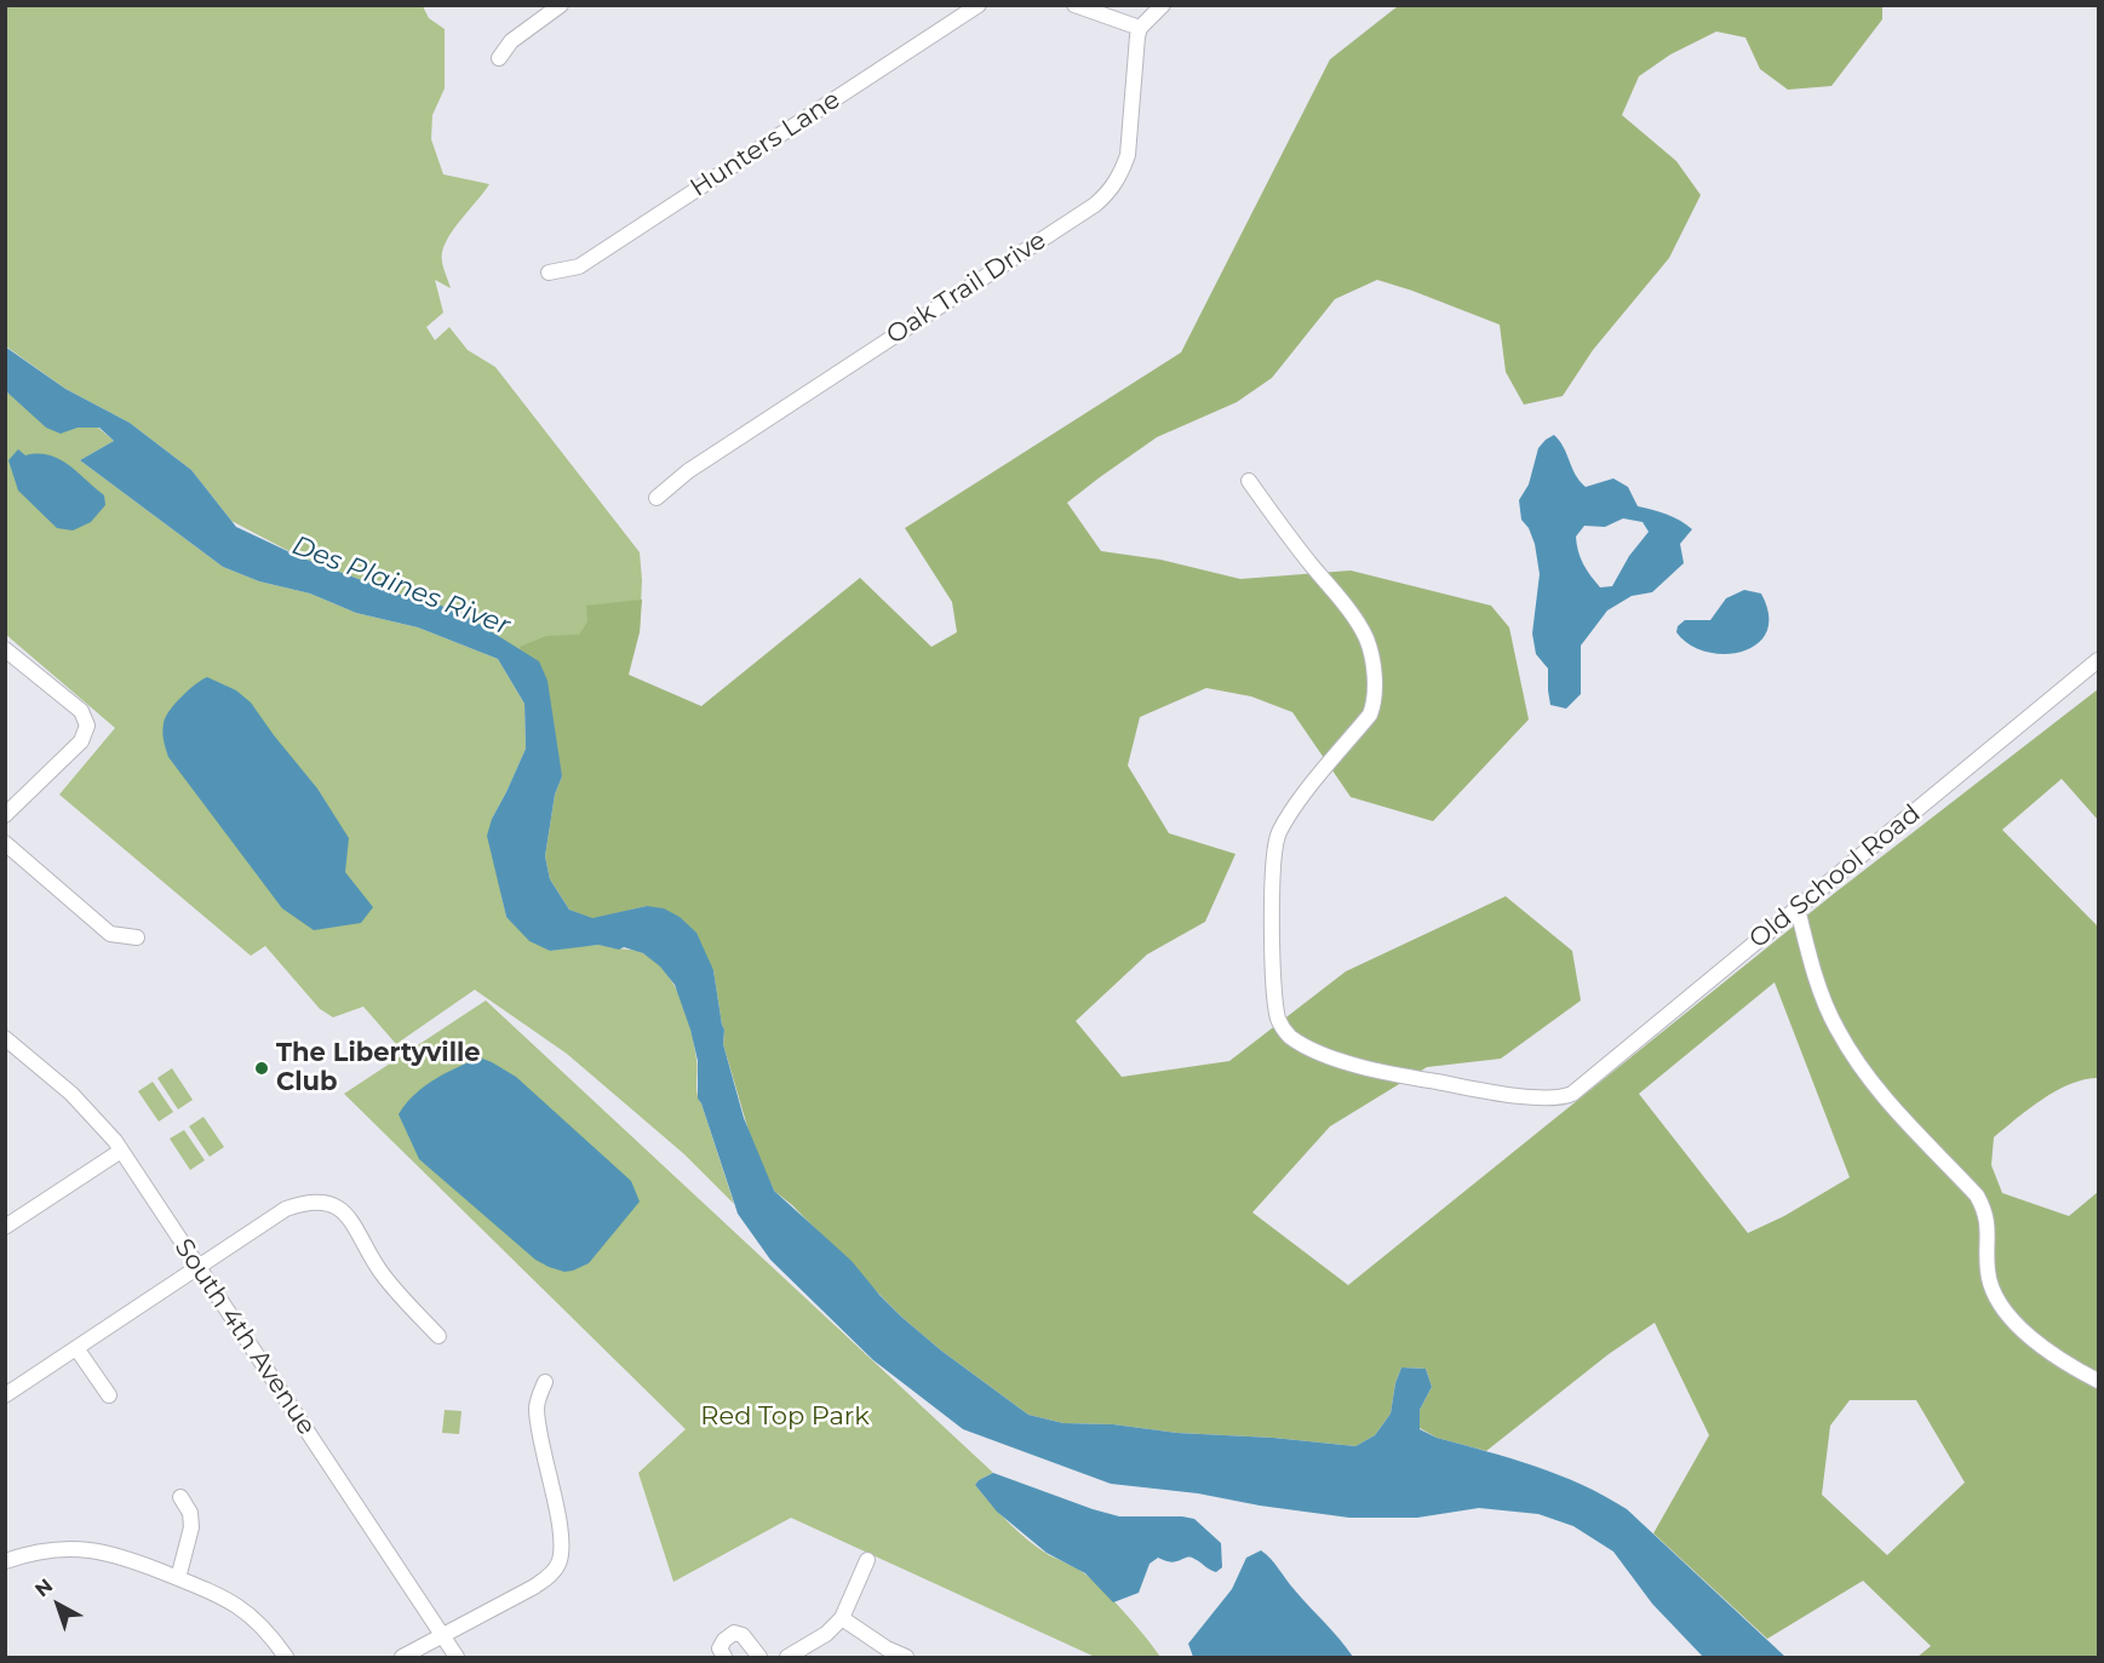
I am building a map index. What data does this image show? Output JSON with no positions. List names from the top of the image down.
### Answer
{
  "streets": {
    "street": [
      "Hunters Lane",
      "Oak Trail Drive",
      "Old School Road",
      "South 4th Avenue"
    ]
  },
  "water": ["Des Plaines River"],
  "parks": ["Red Top Park"],
  "places": ["The Libertyville Club"],
  "north": "top left"
}
